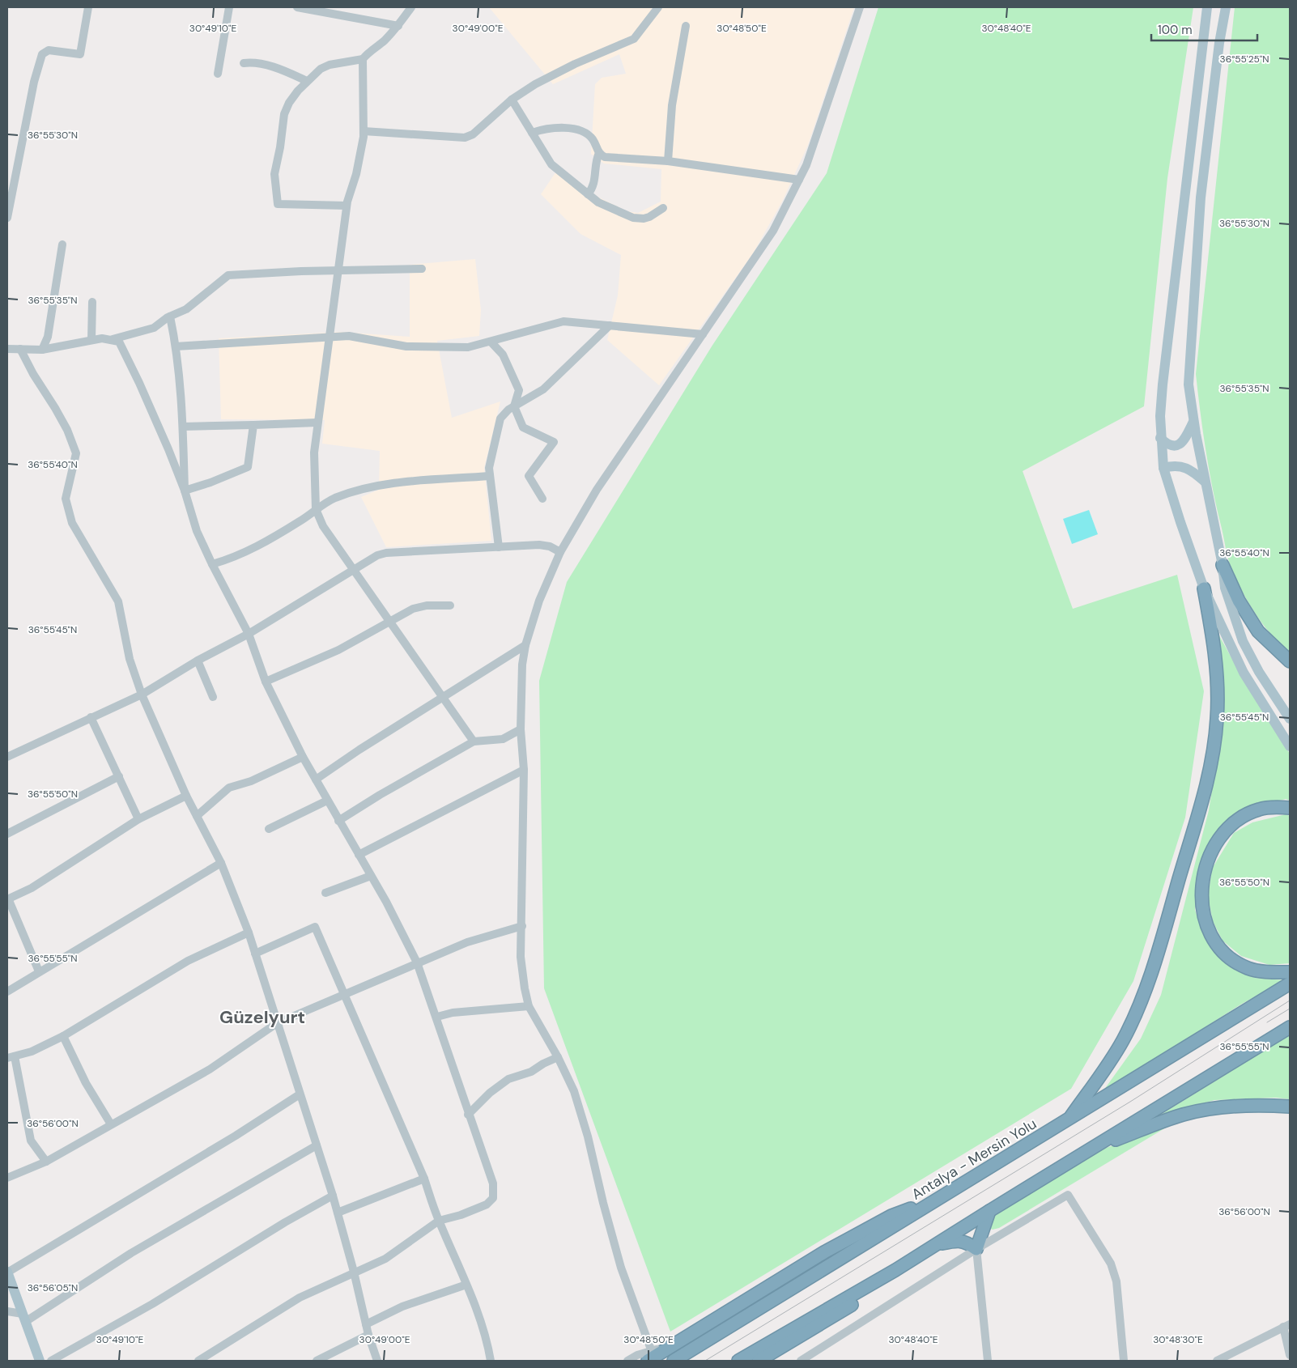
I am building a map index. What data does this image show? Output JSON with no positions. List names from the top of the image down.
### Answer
{
  "streets": {
    "highway": ["Antalya - Mersin Yolu"]
  },
  "districts": ["Güzelyurt"],
  "scale_bar": "100 m",
  "coordinates": [
    "30°49'10\"E",
    "30°49'00\"E",
    "30°48'50\"E",
    "30°48'40\"E",
    "36°55'25\"N",
    "36°55'30\"N",
    "36°55'35\"N",
    "36°55'40\"N",
    "36°55'45\"N",
    "36°55'50\"N",
    "36°55'55\"N",
    "36°56'00\"N",
    "36°56'05\"N",
    "30°48'30\"E"
  ]
}
